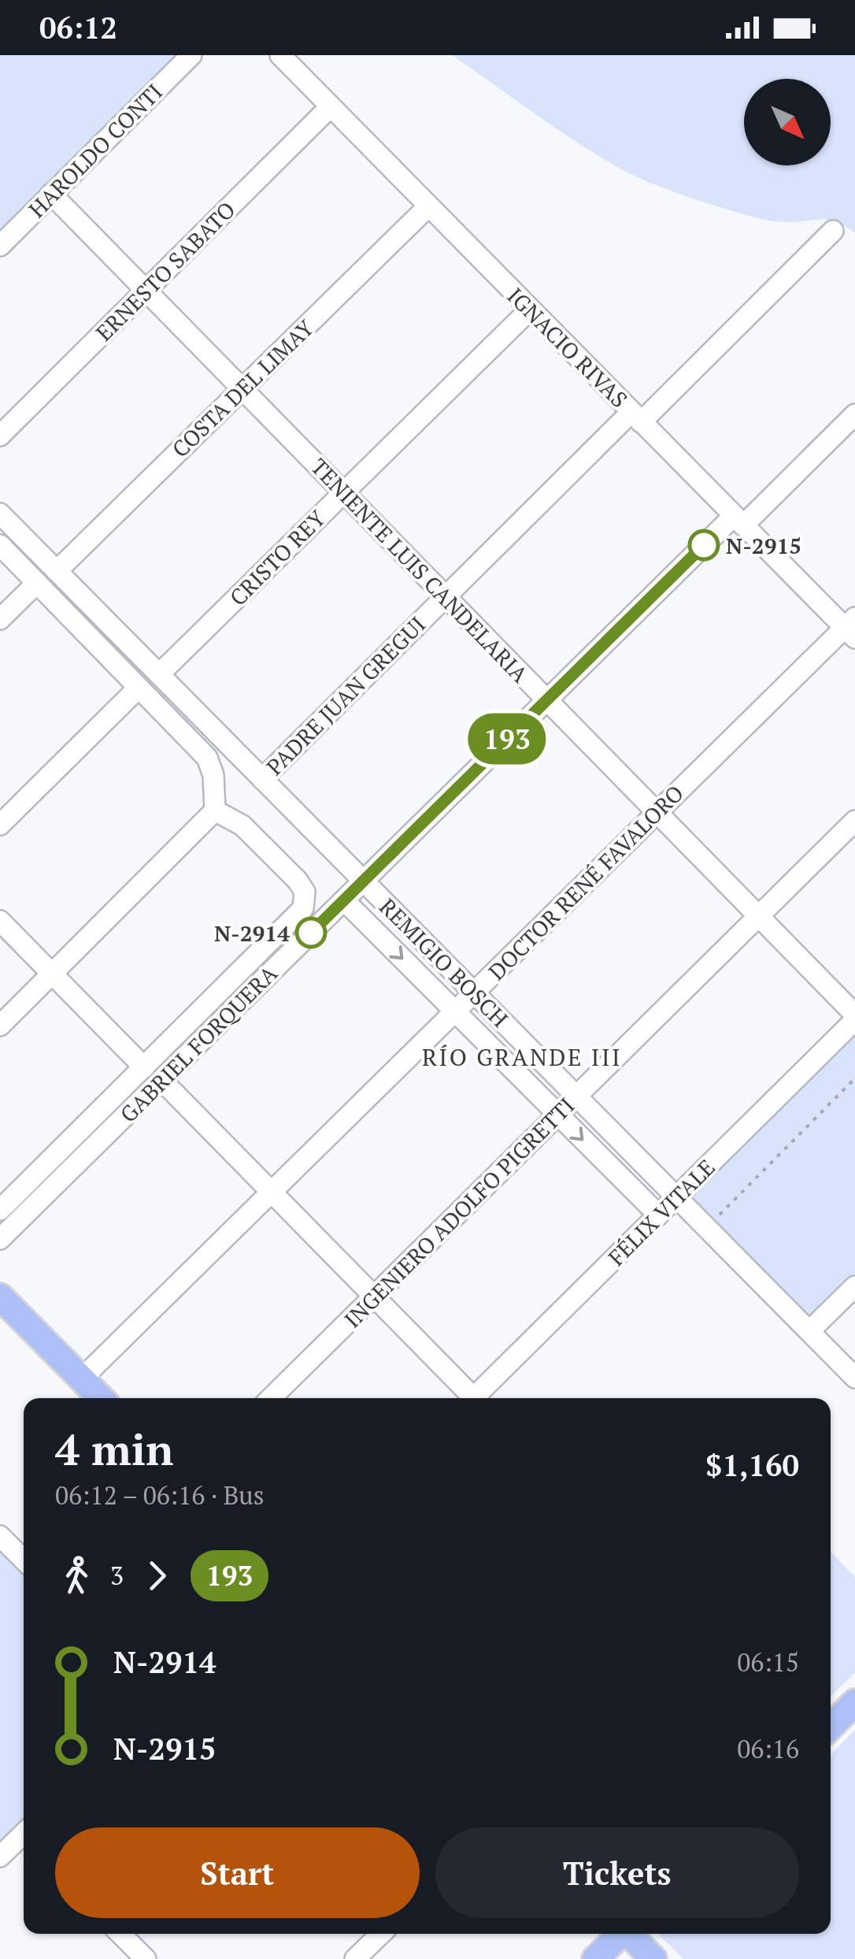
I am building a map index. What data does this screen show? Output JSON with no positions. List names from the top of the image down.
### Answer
{
  "streets": {
    "street": [
      "HAROLDO CONTI",
      "ERNESTO SABATO",
      "IGNACIO RIVAS",
      "COSTA DEL LIMAY",
      "CRISTO REY",
      "TENIENTE LUIS CANDELARIA",
      "PADRE JUAN GREGUI",
      "DOCTOR RENÉ FAVALORO",
      "REMIGIO BOSCH",
      "GABRIEL FORQUERA",
      "INGENIERO ADOLFO PIGRETTI",
      "FÉLIX VITALE"
    ]
  },
  "crossings": [
    ["HAROLDO CONTI", "TENIENTE LUIS CANDELARIA"],
    ["ERNESTO SABATO", "IGNACIO RIVAS"],
    ["ERNESTO SABATO", "TENIENTE LUIS CANDELARIA"],
    ["IGNACIO RIVAS", "COSTA DEL LIMAY"],
    ["IGNACIO RIVAS", "CRISTO REY"],
    ["IGNACIO RIVAS", "PADRE JUAN GREGUI"],
    ["IGNACIO RIVAS", "DOCTOR RENÉ FAVALORO"],
    ["IGNACIO RIVAS", "GABRIEL FORQUERA"],
    ["COSTA DEL LIMAY", "TENIENTE LUIS CANDELARIA"],
    ["COSTA DEL LIMAY", "REMIGIO BOSCH"],
    ["CRISTO REY", "TENIENTE LUIS CANDELARIA"],
    ["CRISTO REY", "REMIGIO BOSCH"],
    ["TENIENTE LUIS CANDELARIA", "PADRE JUAN GREGUI"],
    ["TENIENTE LUIS CANDELARIA", "DOCTOR RENÉ FAVALORO"],
    ["TENIENTE LUIS CANDELARIA", "GABRIEL FORQUERA"],
    ["TENIENTE LUIS CANDELARIA", "INGENIERO ADOLFO PIGRETTI"],
    ["TENIENTE LUIS CANDELARIA", "FÉLIX VITALE"],
    ["PADRE JUAN GREGUI", "REMIGIO BOSCH"],
    ["DOCTOR RENÉ FAVALORO", "REMIGIO BOSCH"],
    ["REMIGIO BOSCH", "GABRIEL FORQUERA"],
    ["REMIGIO BOSCH", "INGENIERO ADOLFO PIGRETTI"],
    ["REMIGIO BOSCH", "FÉLIX VITALE"]
  ],
  "districts": ["RÍO GRANDE III"],
  "places": ["N-2915", "N-2914"],
  "lines": ["bus line 193"],
  "north": "bottom right",
  "page": {
    "status": "06:12",
    "on_map": "193",
    "heading": ["4 min", "06:12 – 06:16 · Bus", "$1,160"],
    "legs": ["3", "193"],
    "list": [
      {
        "name": "N-2914",
        "value": "06:15"
      },
      {
        "name": "N-2915",
        "value": "06:16"
      }
    ],
    "buttons": ["Start", "Tickets"]
  }
}
